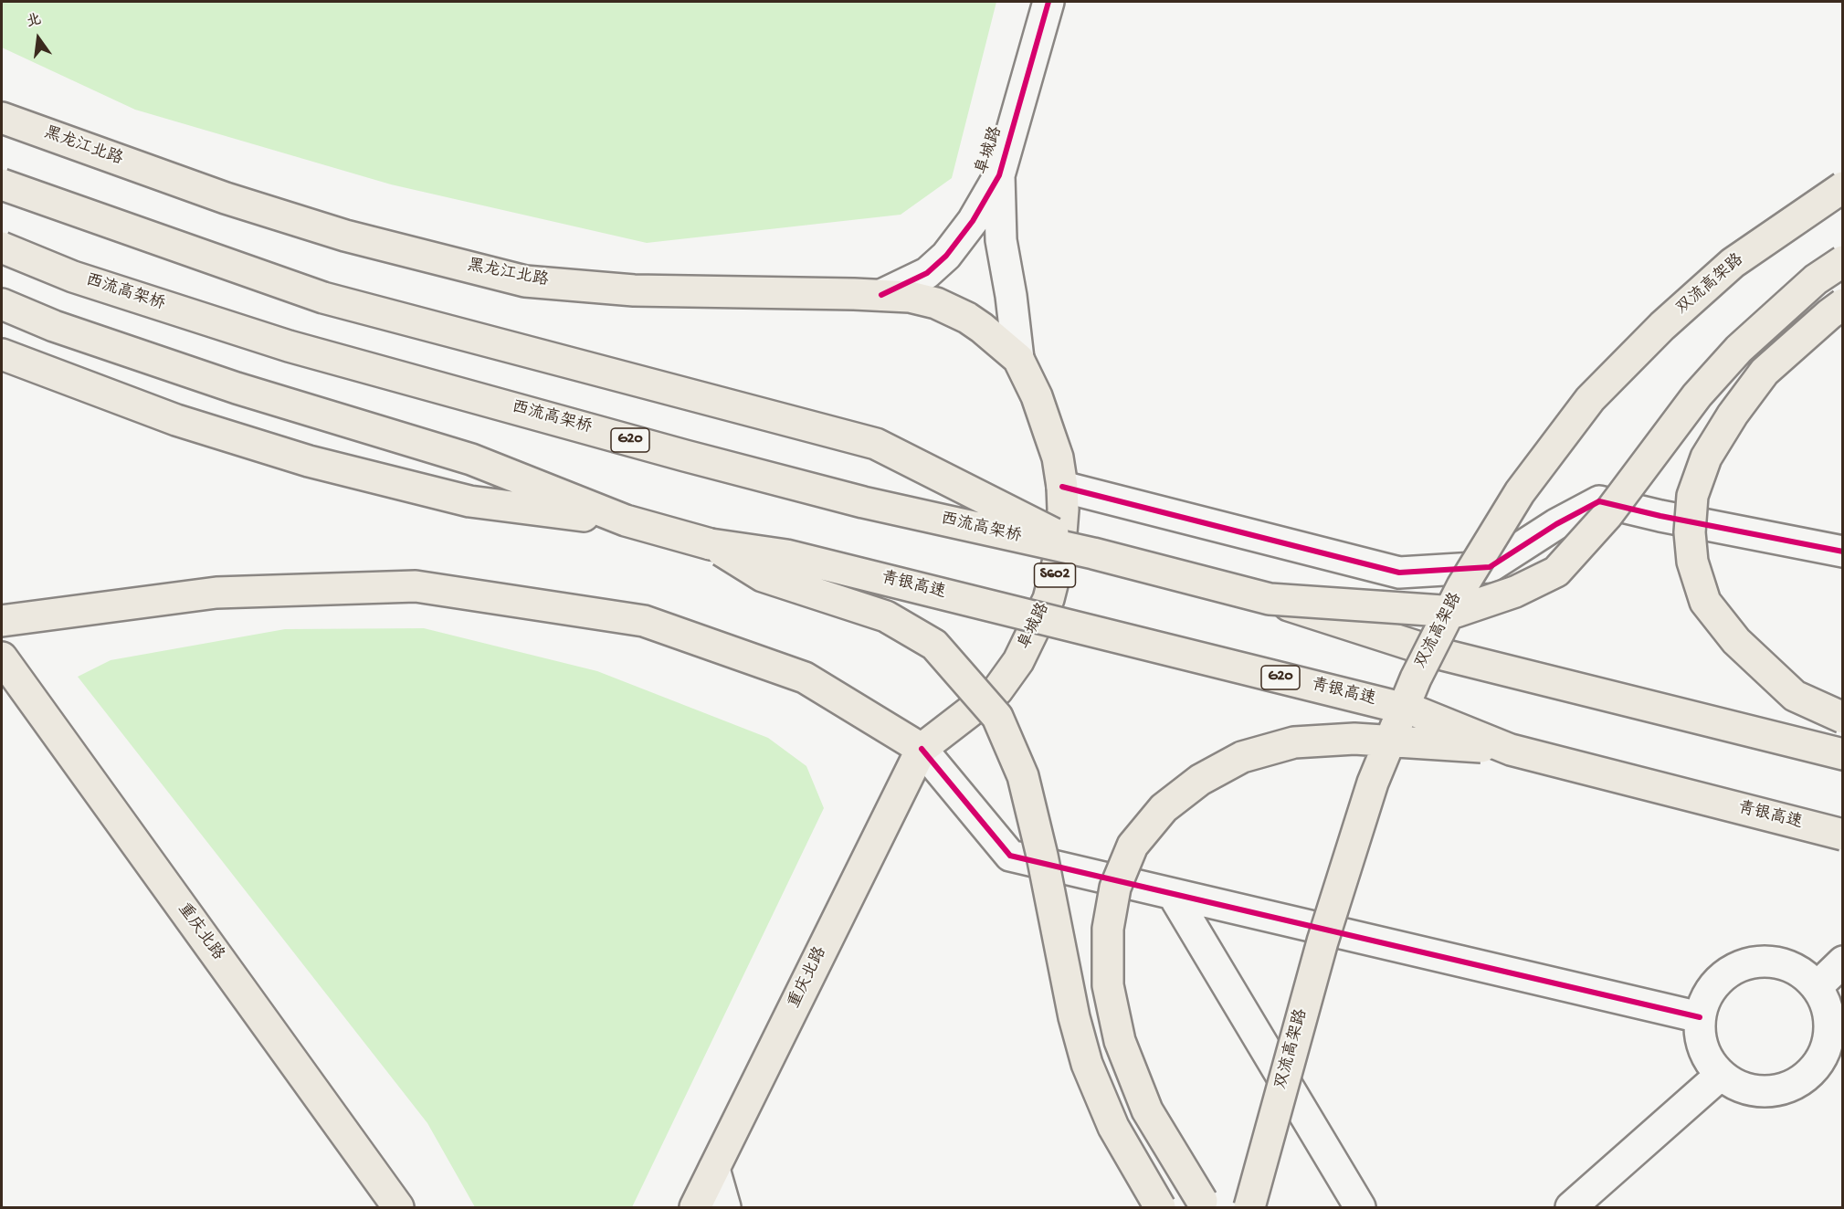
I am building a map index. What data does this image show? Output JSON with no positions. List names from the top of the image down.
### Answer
{
  "streets": {
    "main road": [
      "黑龙江北路",
      "阜城路",
      "双流高架路",
      "西流高架桥",
      "G20",
      "S602",
      "青银高速",
      "重庆北路"
    ]
  },
  "crossings": [
    ["黑龙江北路", "阜城路"],
    ["阜城路", "重庆北路"],
    ["西流高架桥", "G20"],
    ["G20", "青银高速"]
  ],
  "north": "top"
}
